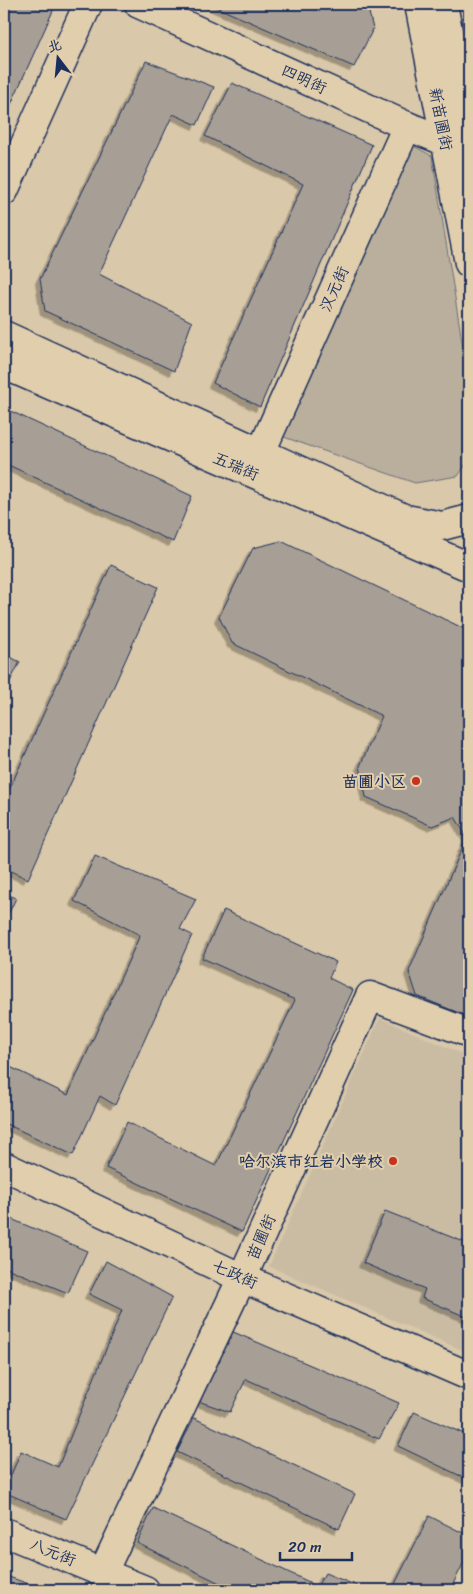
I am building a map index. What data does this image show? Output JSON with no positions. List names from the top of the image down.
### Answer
{
  "streets": {
    "street": [
      "四明街",
      "新苗圃街",
      "汉元街",
      "五瑞街",
      "苗圃街",
      "七政街",
      "八元街"
    ]
  },
  "crossings": [
    ["四明街", "新苗圃街"],
    ["四明街", "汉元街"],
    ["汉元街", "五瑞街"],
    ["苗圃街", "七政街"],
    ["苗圃街", "八元街"]
  ],
  "places": ["苗圃小区", "哈尔滨市红岩小学校"],
  "scale_bar": "20 m",
  "north": "top"
}
